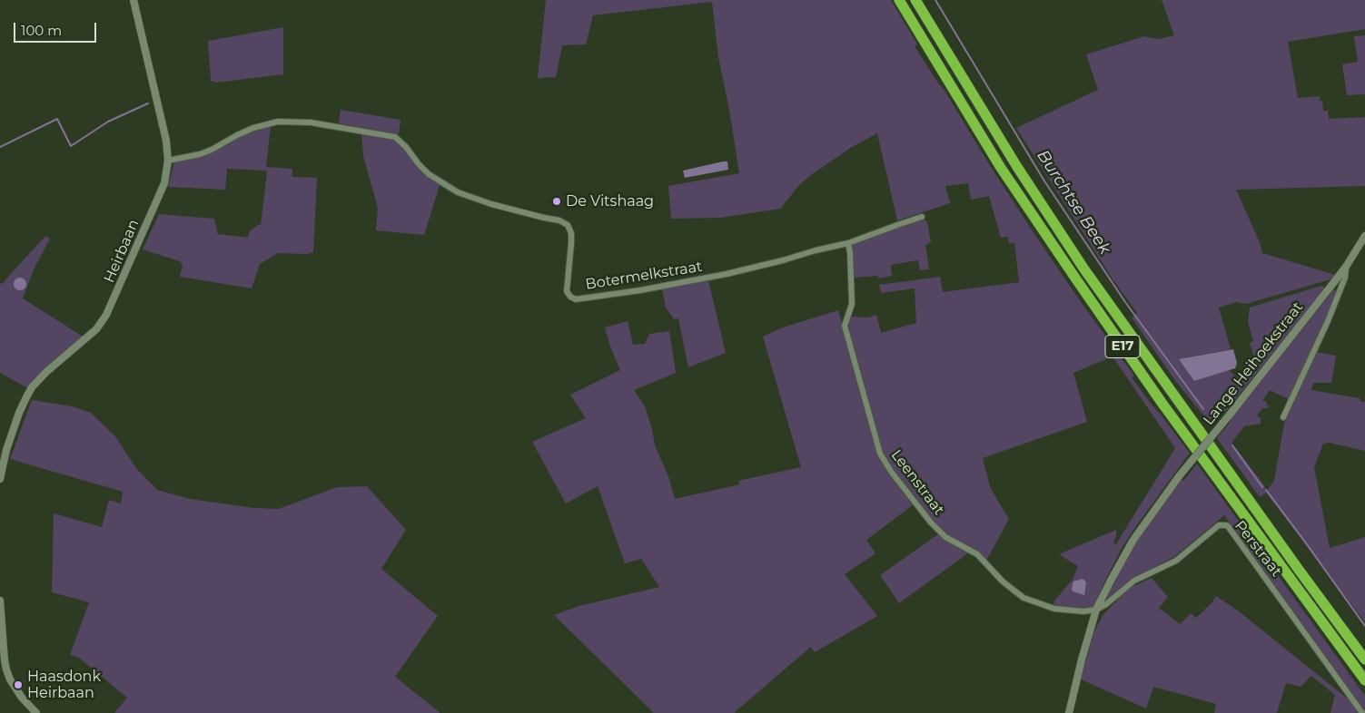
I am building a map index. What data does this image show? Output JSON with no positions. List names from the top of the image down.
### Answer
{
  "streets": {
    "highway": ["E17"],
    "street": [
      "Heirbaan",
      "Botermelkstraat",
      "Lange Heihoekstraat",
      "Leenstraat",
      "Perstraat"
    ]
  },
  "crossings": [
    ["Heirbaan", "Botermelkstraat"],
    ["Botermelkstraat", "Leenstraat"],
    ["Lange Heihoekstraat", "Leenstraat"],
    ["Lange Heihoekstraat", "Perstraat"],
    ["Leenstraat", "Perstraat"]
  ],
  "water": ["Burchtse Beek"],
  "places": ["De Vitshaag", "Haasdonk Heirbaan"],
  "scale_bar": "100 m"
}
